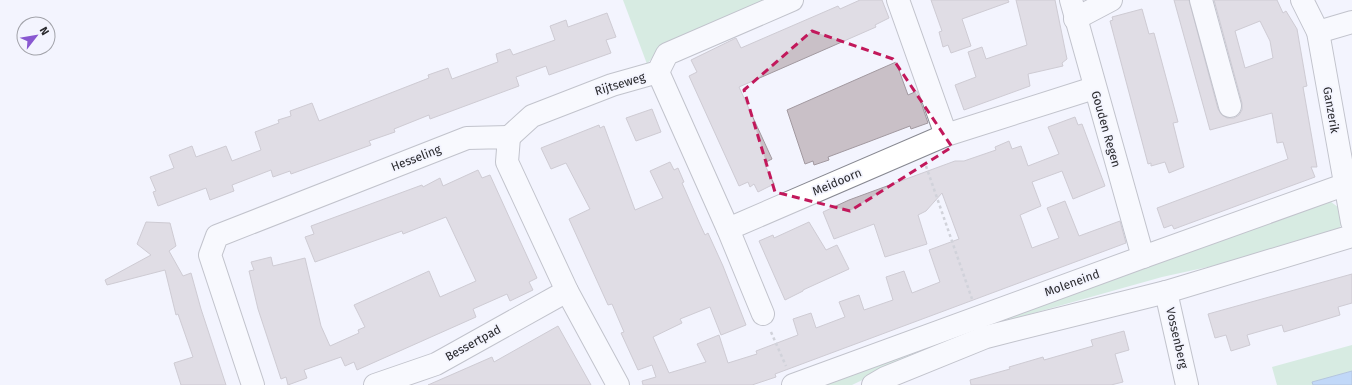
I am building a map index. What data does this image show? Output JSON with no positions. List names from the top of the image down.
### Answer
{
  "streets": {
    "street": [
      "Rijtseweg",
      "Ganzerik",
      "Gouden Regen",
      "Hesseling",
      "Meidoorn",
      "Moleneind",
      "Vossenberg",
      "Bessertpad"
    ]
  },
  "crossings": [
    ["Rijtseweg", "Hesseling"],
    ["Ganzerik", "Moleneind"],
    ["Gouden Regen", "Meidoorn"],
    ["Gouden Regen", "Moleneind"]
  ],
  "north": "top right"
}
